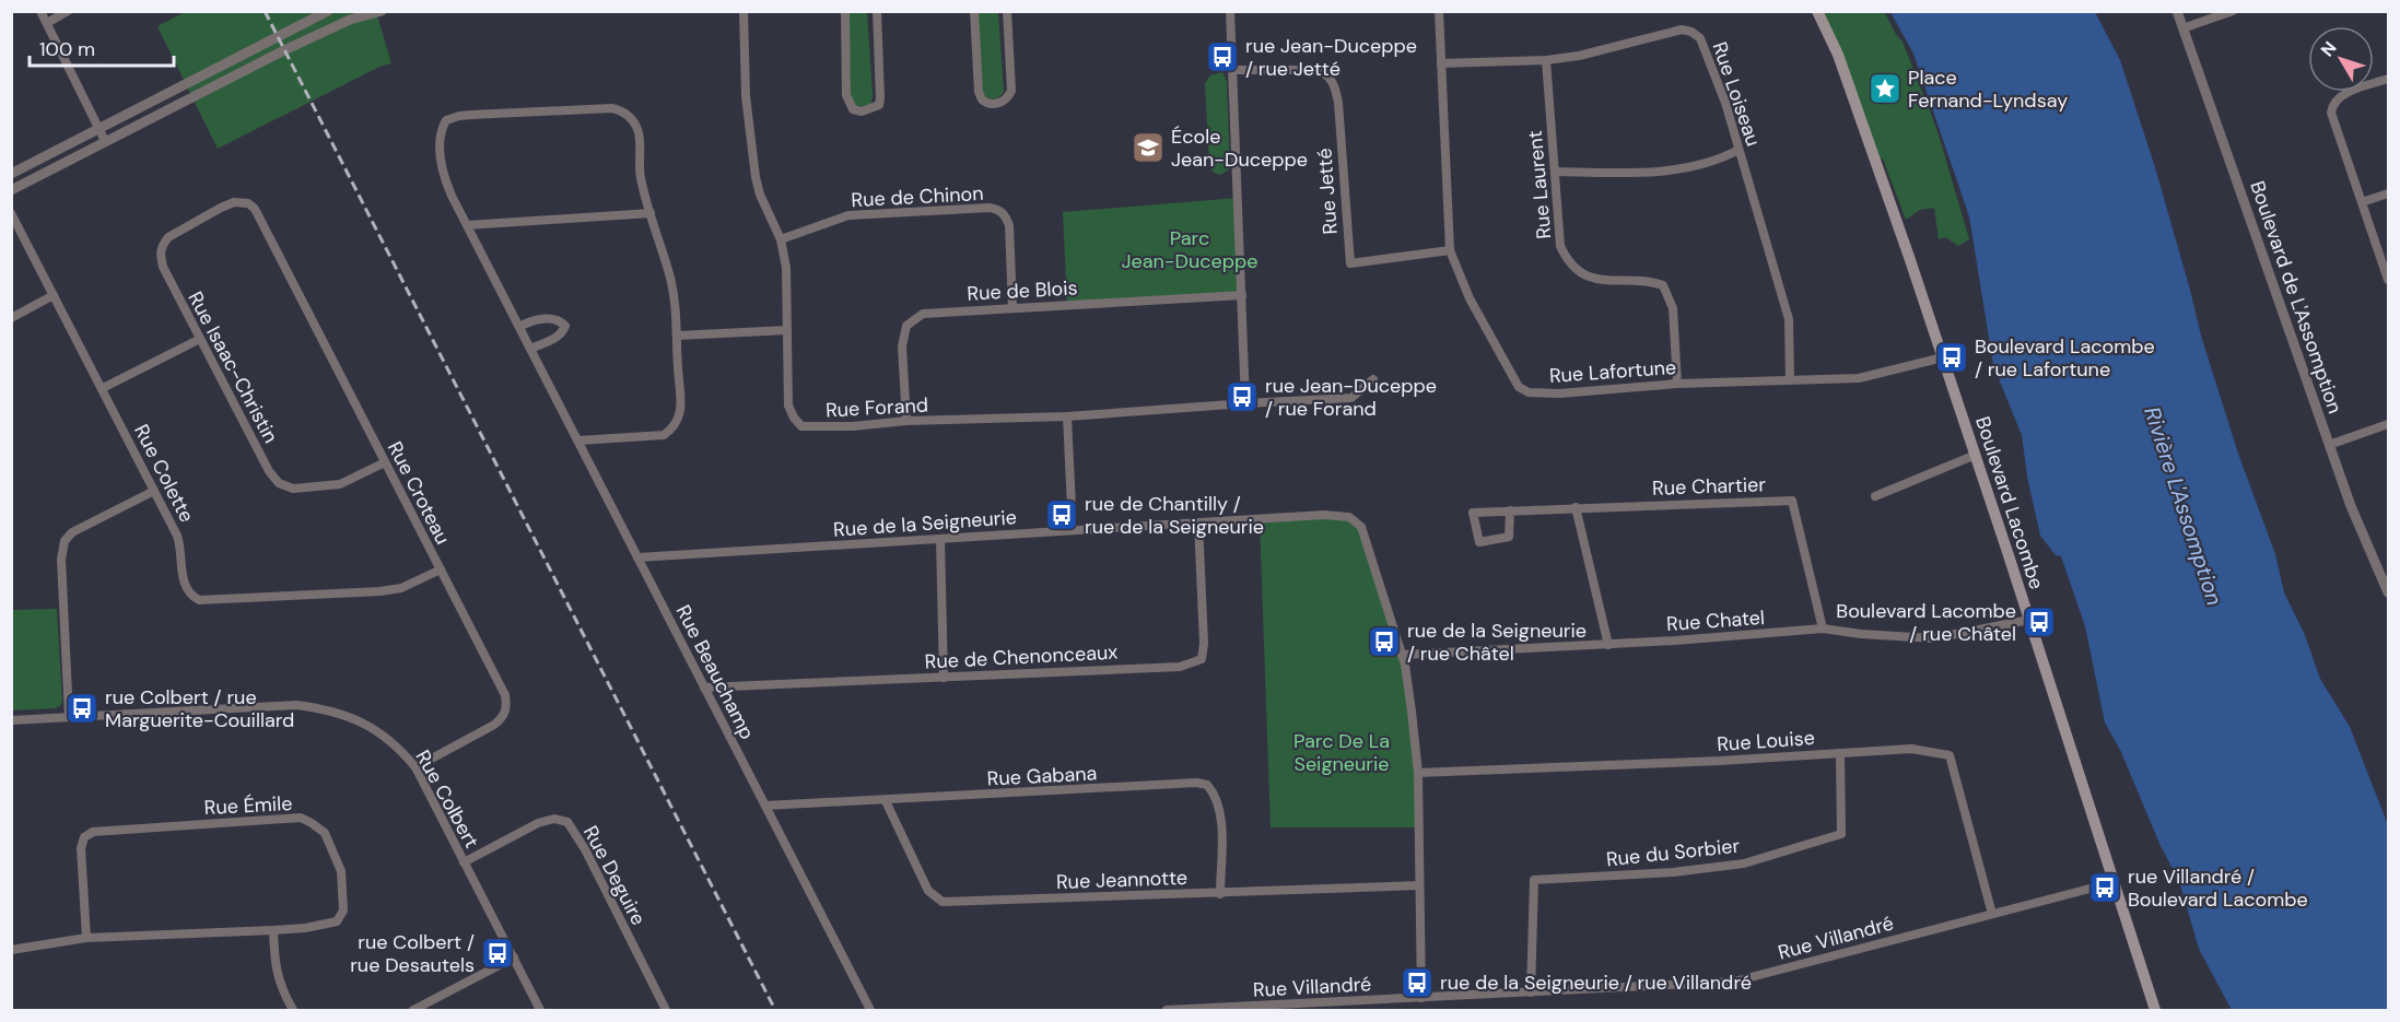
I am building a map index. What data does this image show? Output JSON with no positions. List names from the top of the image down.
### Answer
{
  "streets": {
    "main road": ["Boulevard Lacombe"],
    "street": [
      "Rue Loiseau",
      "Rue Laurent",
      "Rue Jetté",
      "Rue de Chinon",
      "Rue de Blois",
      "Boulevard de L'Assomption",
      "Rue Isaac-Christin",
      "Rue Lafortune",
      "Rue Forand",
      "Rue Colette",
      "Rue Chartier",
      "Rue Croteau",
      "Rue de la Seigneurie",
      "Rue Chatel",
      "Rue de Chenonceaux",
      "Rue Beauchamp",
      "Rue Louise",
      "Rue Gabana",
      "Rue Colbert",
      "Rue Émile",
      "Rue du Sorbier",
      "Rue Deguire",
      "Rue Jeannotte",
      "Rue Villandré"
    ]
  },
  "crossings": [
    ["Rue Loiseau", "Rue Laurent"],
    ["Rue Loiseau", "Rue Lafortune"],
    ["Rue Laurent", "Rue Lafortune"],
    ["Rue Jetté", "Rue Lafortune"],
    ["Rue de Chinon", "Rue de Blois"],
    ["Rue de Chinon", "Rue Forand"],
    ["Rue de Blois", "Rue Forand"],
    ["Rue Isaac-Christin", "Rue Croteau"],
    ["Rue Lafortune", "Boulevard Lacombe"],
    ["Rue Colette", "Rue Croteau"],
    ["Rue Chartier", "Rue Chatel"],
    ["Rue Croteau", "Rue Colbert"],
    ["Boulevard Lacombe", "Rue Chatel"],
    ["Boulevard Lacombe", "Rue Villandré"],
    ["Rue de la Seigneurie", "Rue Chatel"],
    ["Rue de la Seigneurie", "Rue de Chenonceaux"],
    ["Rue de la Seigneurie", "Rue Beauchamp"],
    ["Rue de la Seigneurie", "Rue Louise"],
    ["Rue de la Seigneurie", "Rue Jeannotte"],
    ["Rue de la Seigneurie", "Rue Villandré"],
    ["Rue de Chenonceaux", "Rue Beauchamp"],
    ["Rue Beauchamp", "Rue Gabana"],
    ["Rue Louise", "Rue du Sorbier"],
    ["Rue Louise", "Rue Villandré"],
    ["Rue Gabana", "Rue Jeannotte"],
    ["Rue Colbert", "Rue Deguire"],
    ["Rue du Sorbier", "Rue Villandré"]
  ],
  "water": ["Rivière L'Assomption"],
  "parks": ["Parc Jean-Duceppe", "Parc De La Seigneurie"],
  "places": {
    "bus stop": [
      "rue Jean-Duceppe / rue Jetté",
      "Boulevard Lacombe / rue Lafortune",
      "rue Jean-Duceppe / rue Forand",
      "rue de Chantilly / rue de la Seigneurie",
      "Boulevard Lacombe / rue Châtel",
      "rue de la Seigneurie / rue Châtel",
      "rue Colbert / rue Marguerite-Couillard",
      "rue Villandré / Boulevard Lacombe",
      "rue Colbert / rue Desautels",
      "rue de la Seigneurie / rue Villandré"
    ],
    "place": ["Place Fernand-Lyndsay"],
    "school or university": ["École Jean-Duceppe"]
  },
  "scale_bar": "100 m",
  "north": "top left"
}
